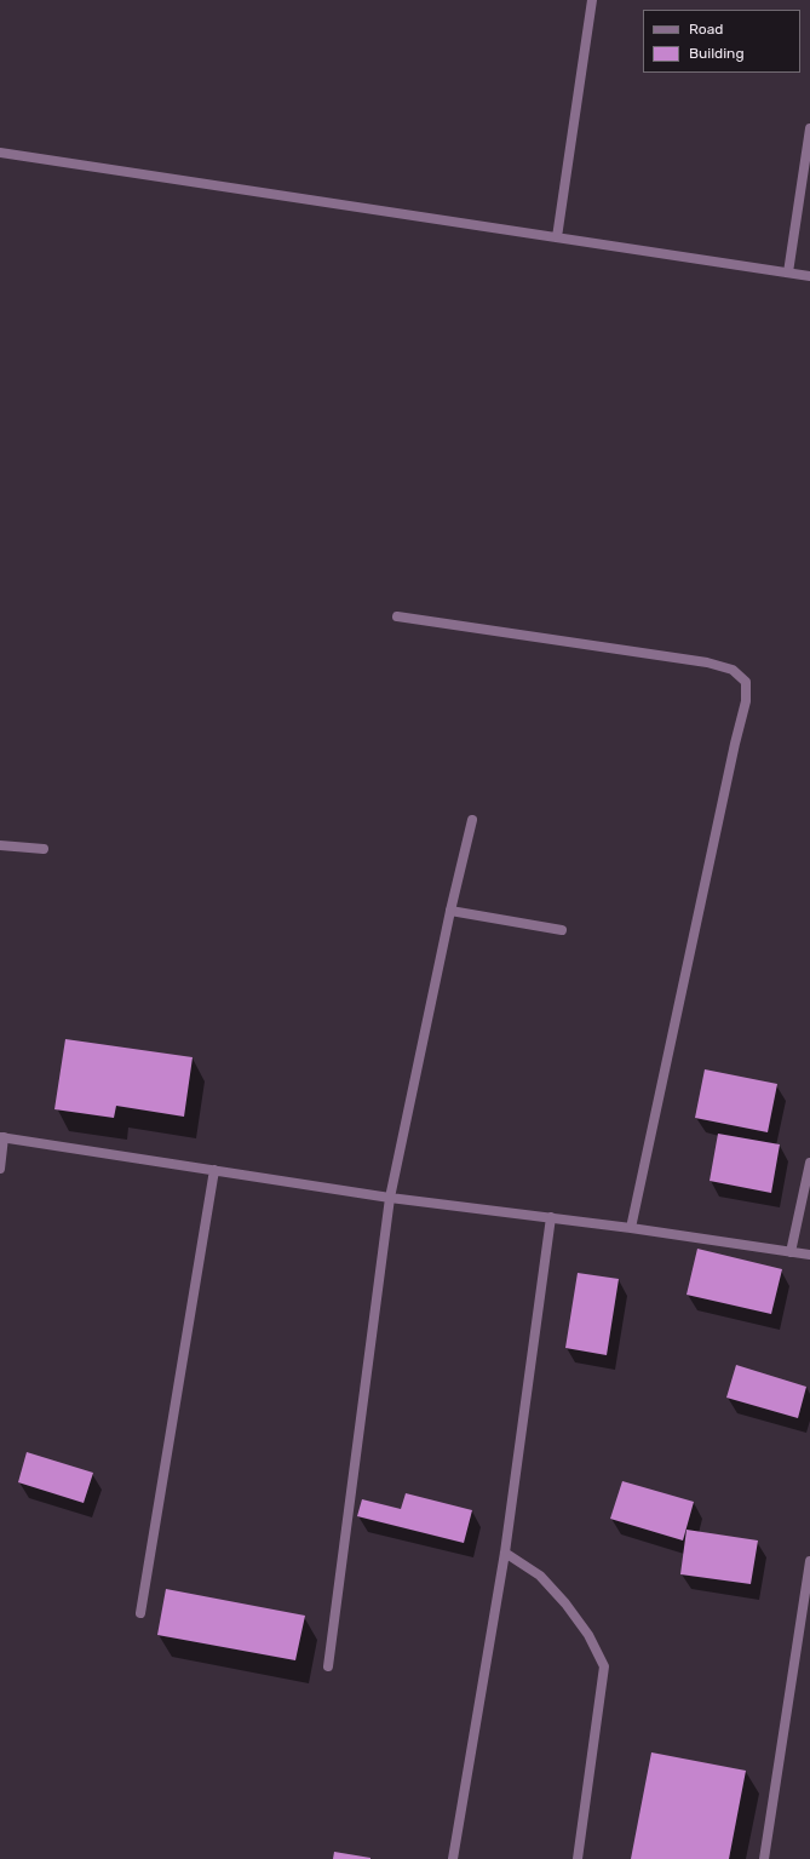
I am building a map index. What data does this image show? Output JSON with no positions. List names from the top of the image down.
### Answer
{
  "legend": ["Road", "Building"]
}
